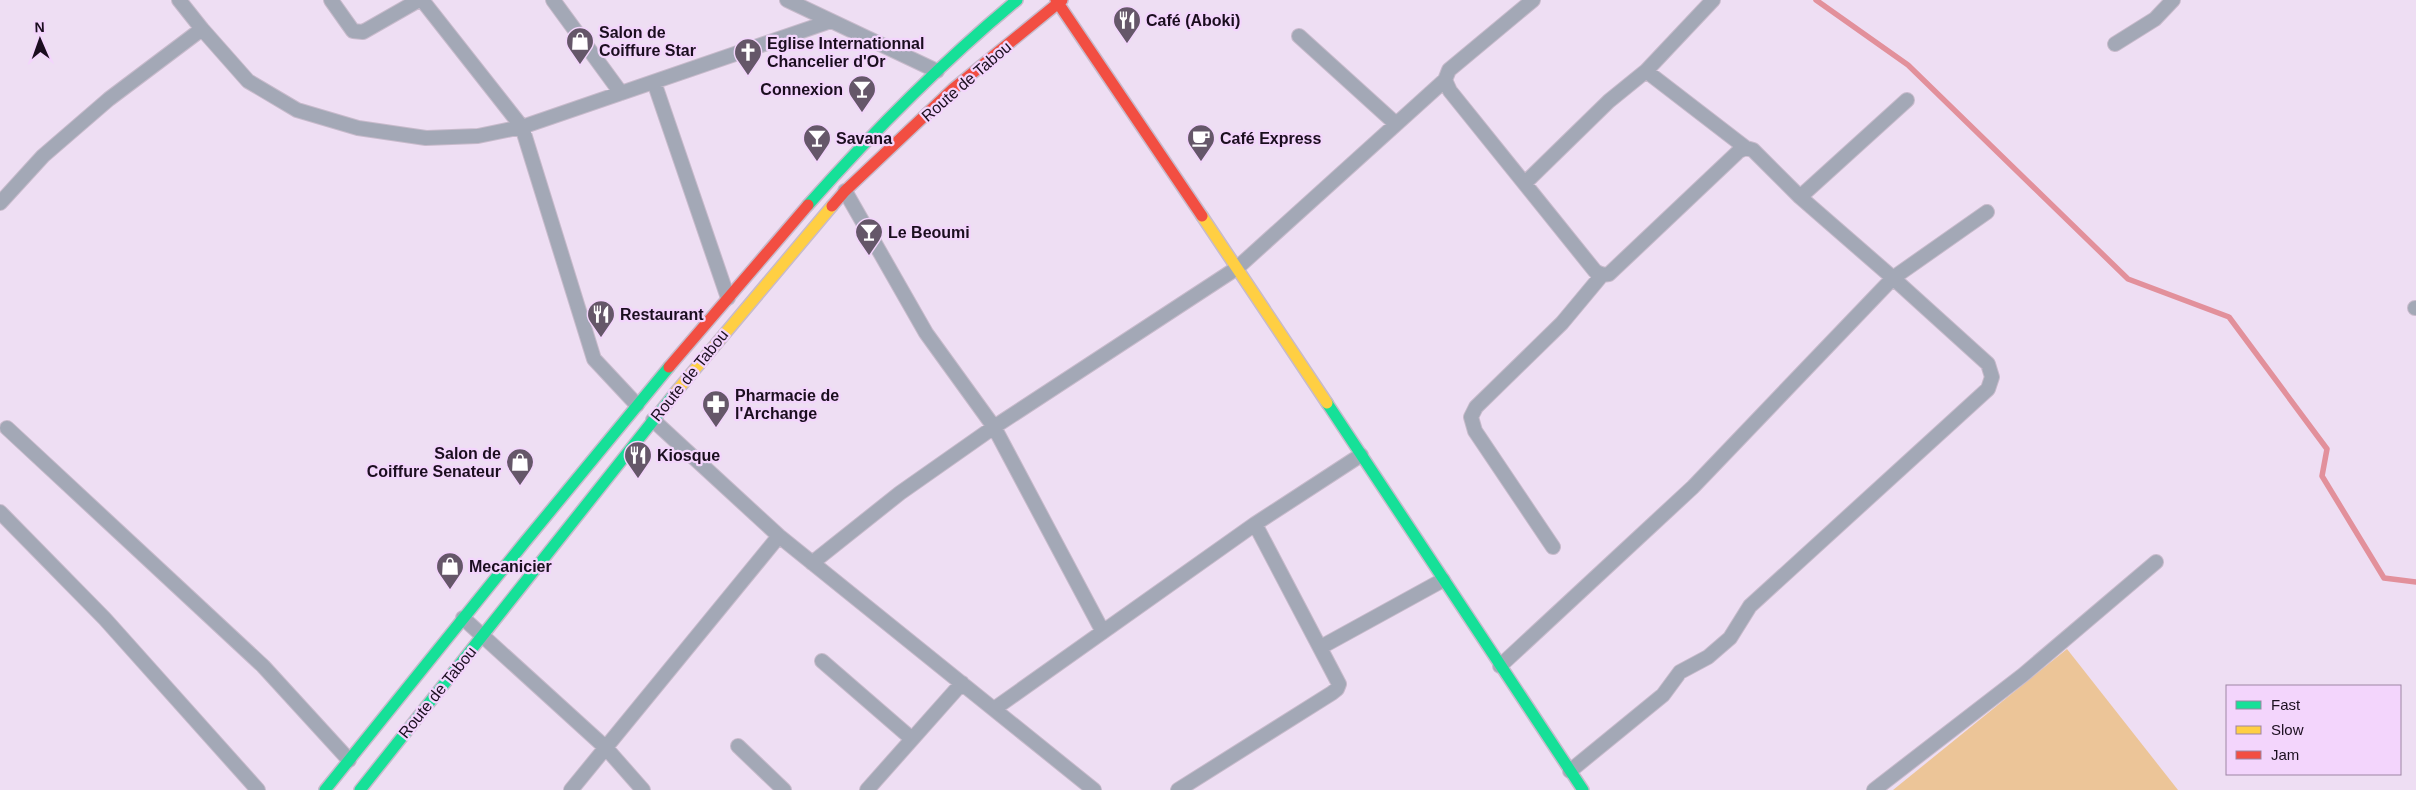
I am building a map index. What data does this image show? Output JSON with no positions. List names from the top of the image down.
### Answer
{
  "streets": {
    "main road": ["Route de Tabou"]
  },
  "places": {
    "restaurant": ["Café (Aboki)", "Restaurant", "Kiosque"],
    "shop": ["Salon de Coiffure Star", "Salon de Coiffure Senateur", "Mecanicier"],
    "church": ["Eglise Internationnal Chancelier d'Or"],
    "bar": ["Connexion", "Savana", "Le Beoumi"],
    "cafe": ["Café Express"],
    "pharmacy": ["Pharmacie de l'Archange"]
  },
  "legend": ["Fast", "Slow", "Jam"],
  "north": "top"
}
